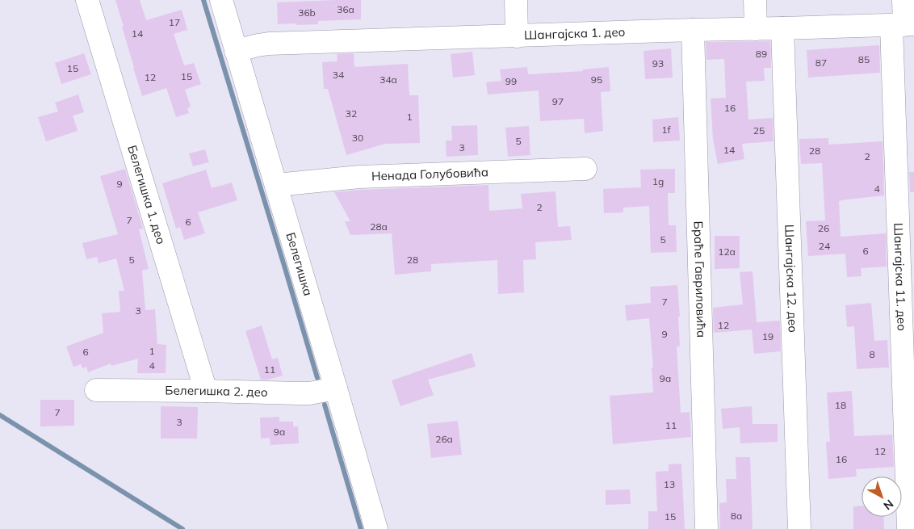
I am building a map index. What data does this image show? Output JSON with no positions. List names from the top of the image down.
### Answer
{
  "streets": {
    "street": [
      "Шангајска 1. део",
      "Ненада Голубовића",
      "Белегишка 1. део",
      "Белегишка",
      "Шангајска 11. део",
      "Шангајска 12. део",
      "Браће Гавриловића",
      "Белегишка 2. део"
    ]
  },
  "crossings": [
    ["Шангајска 1. део", "Белегишка"],
    ["Шангајска 1. део", "Шангајска 11. део"],
    ["Шангајска 1. део", "Шангајска 12. део"],
    ["Шангајска 1. део", "Браће Гавриловића"],
    ["Ненада Голубовића", "Белегишка"],
    ["Белегишка 1. део", "Белегишка 2. део"],
    ["Белегишка", "Белегишка 2. део"]
  ],
  "house_numbers": [
    "36a",
    "36b",
    "17",
    "14",
    "89",
    "85",
    "87",
    "93",
    "15",
    "34",
    "15",
    "12",
    "34a",
    "95",
    "99",
    "97",
    "16",
    "32",
    "1",
    "1f",
    "25",
    "30",
    "5",
    "3",
    "14",
    "28",
    "2",
    "1g",
    "9",
    "4",
    "2",
    "7",
    "6",
    "28a",
    "26",
    "5",
    "24",
    "6",
    "12a",
    "5",
    "28",
    "7",
    "3",
    "12",
    "9",
    "19",
    "1",
    "6",
    "8",
    "4",
    "11",
    "9a",
    "18",
    "7",
    "3",
    "11",
    "9a",
    "26a",
    "12",
    "16",
    "13",
    "8a",
    "15"
  ],
  "north": "bottom right"
}
